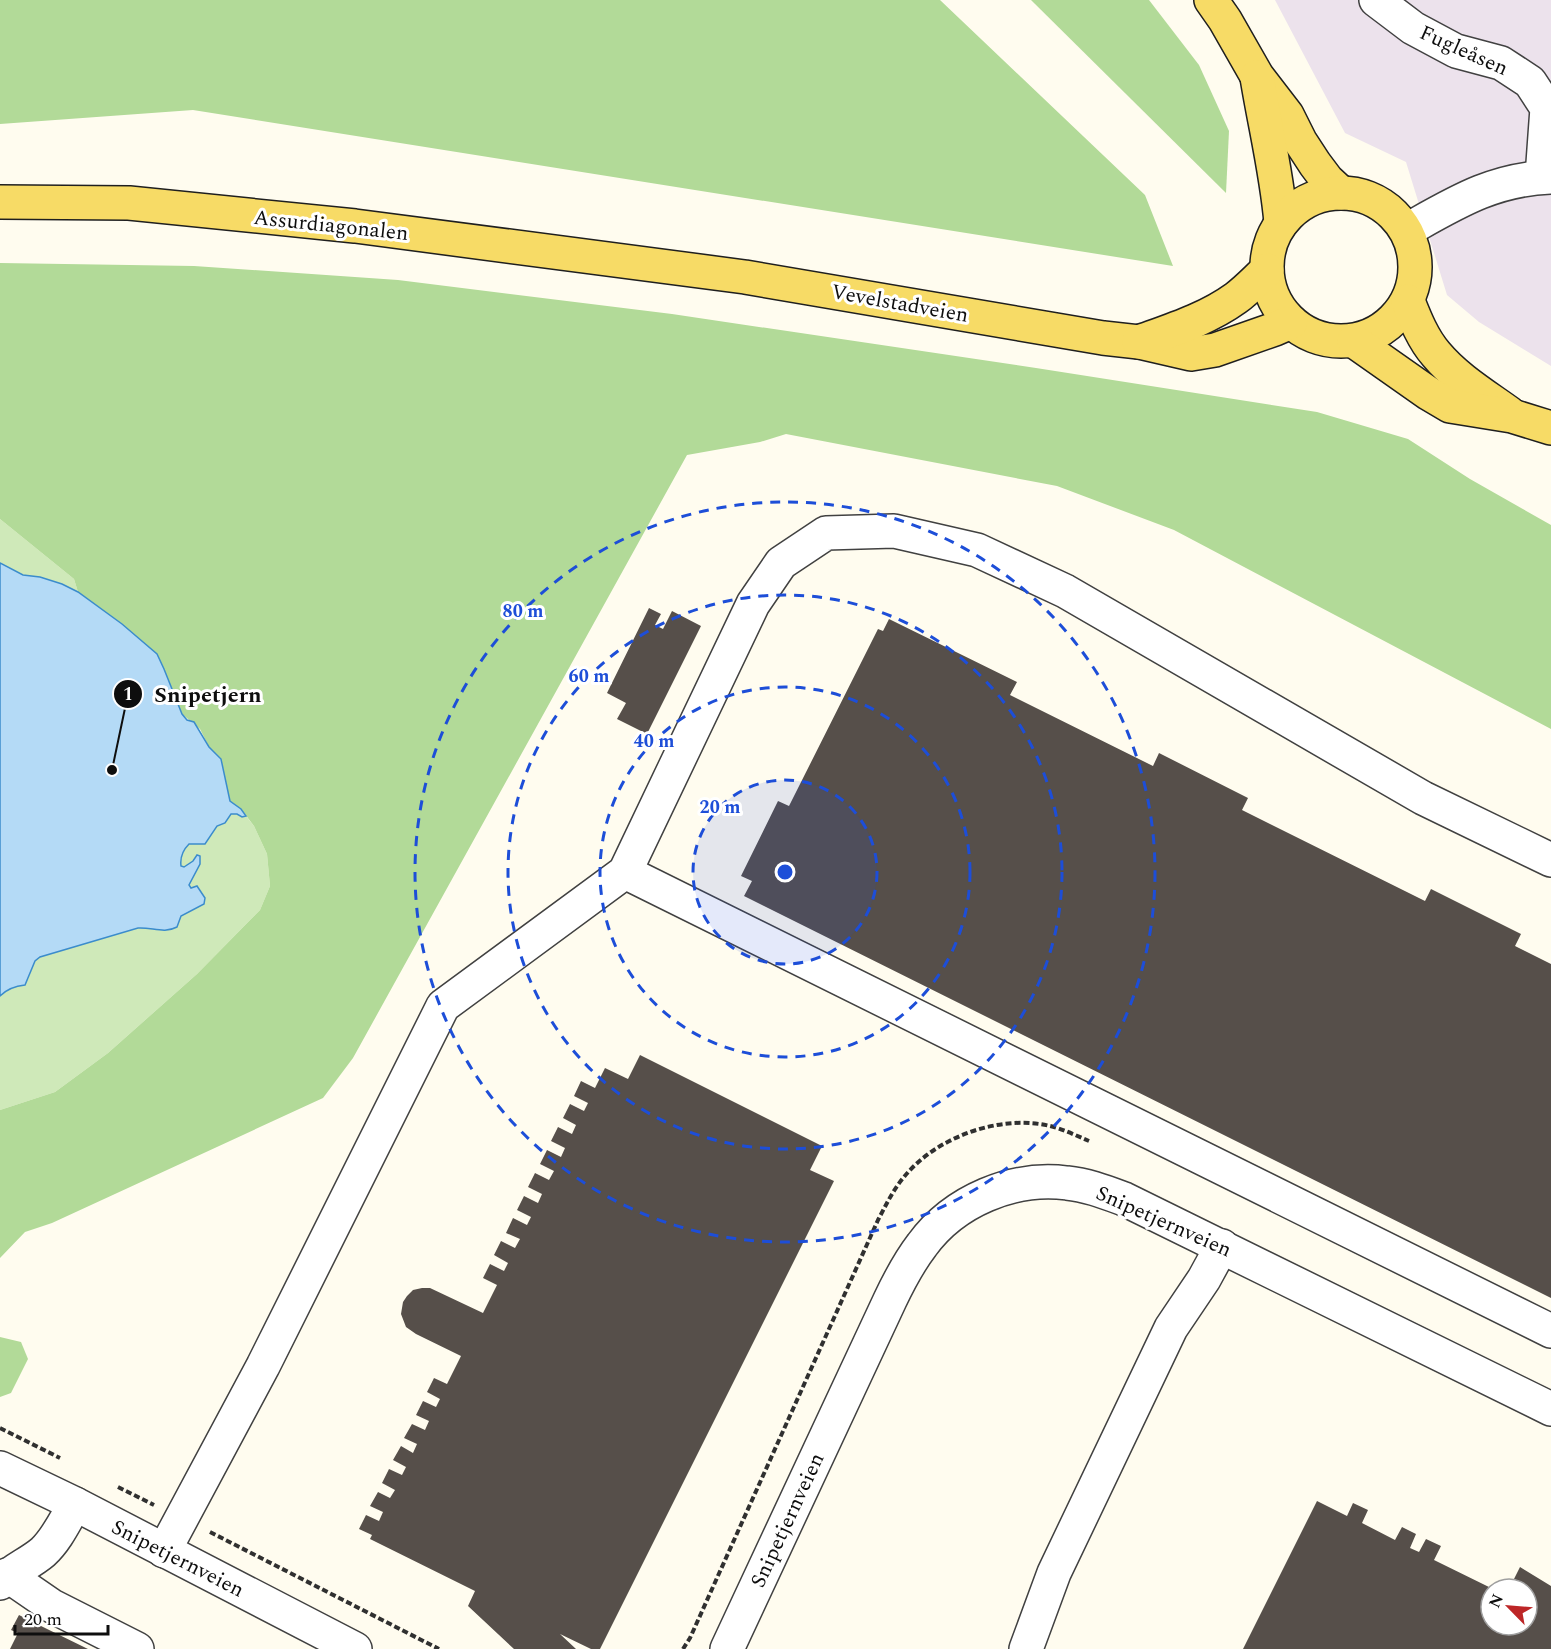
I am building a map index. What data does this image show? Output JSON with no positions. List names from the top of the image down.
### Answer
{
  "streets": {
    "main road": ["Assurdiagonalen", "Vevelstadveien"],
    "street": ["Fugleåsen", "Snipetjernveien"]
  },
  "crossings": [
    ["Fugleåsen", "Vevelstadveien"],
    ["Assurdiagonalen", "Vevelstadveien"]
  ],
  "places": ["Snipetjern"],
  "scale_bar": "20 m",
  "north": "top left",
  "rings": [
    "80 m",
    "60 m",
    "40 m",
    "20 m"
  ]
}
